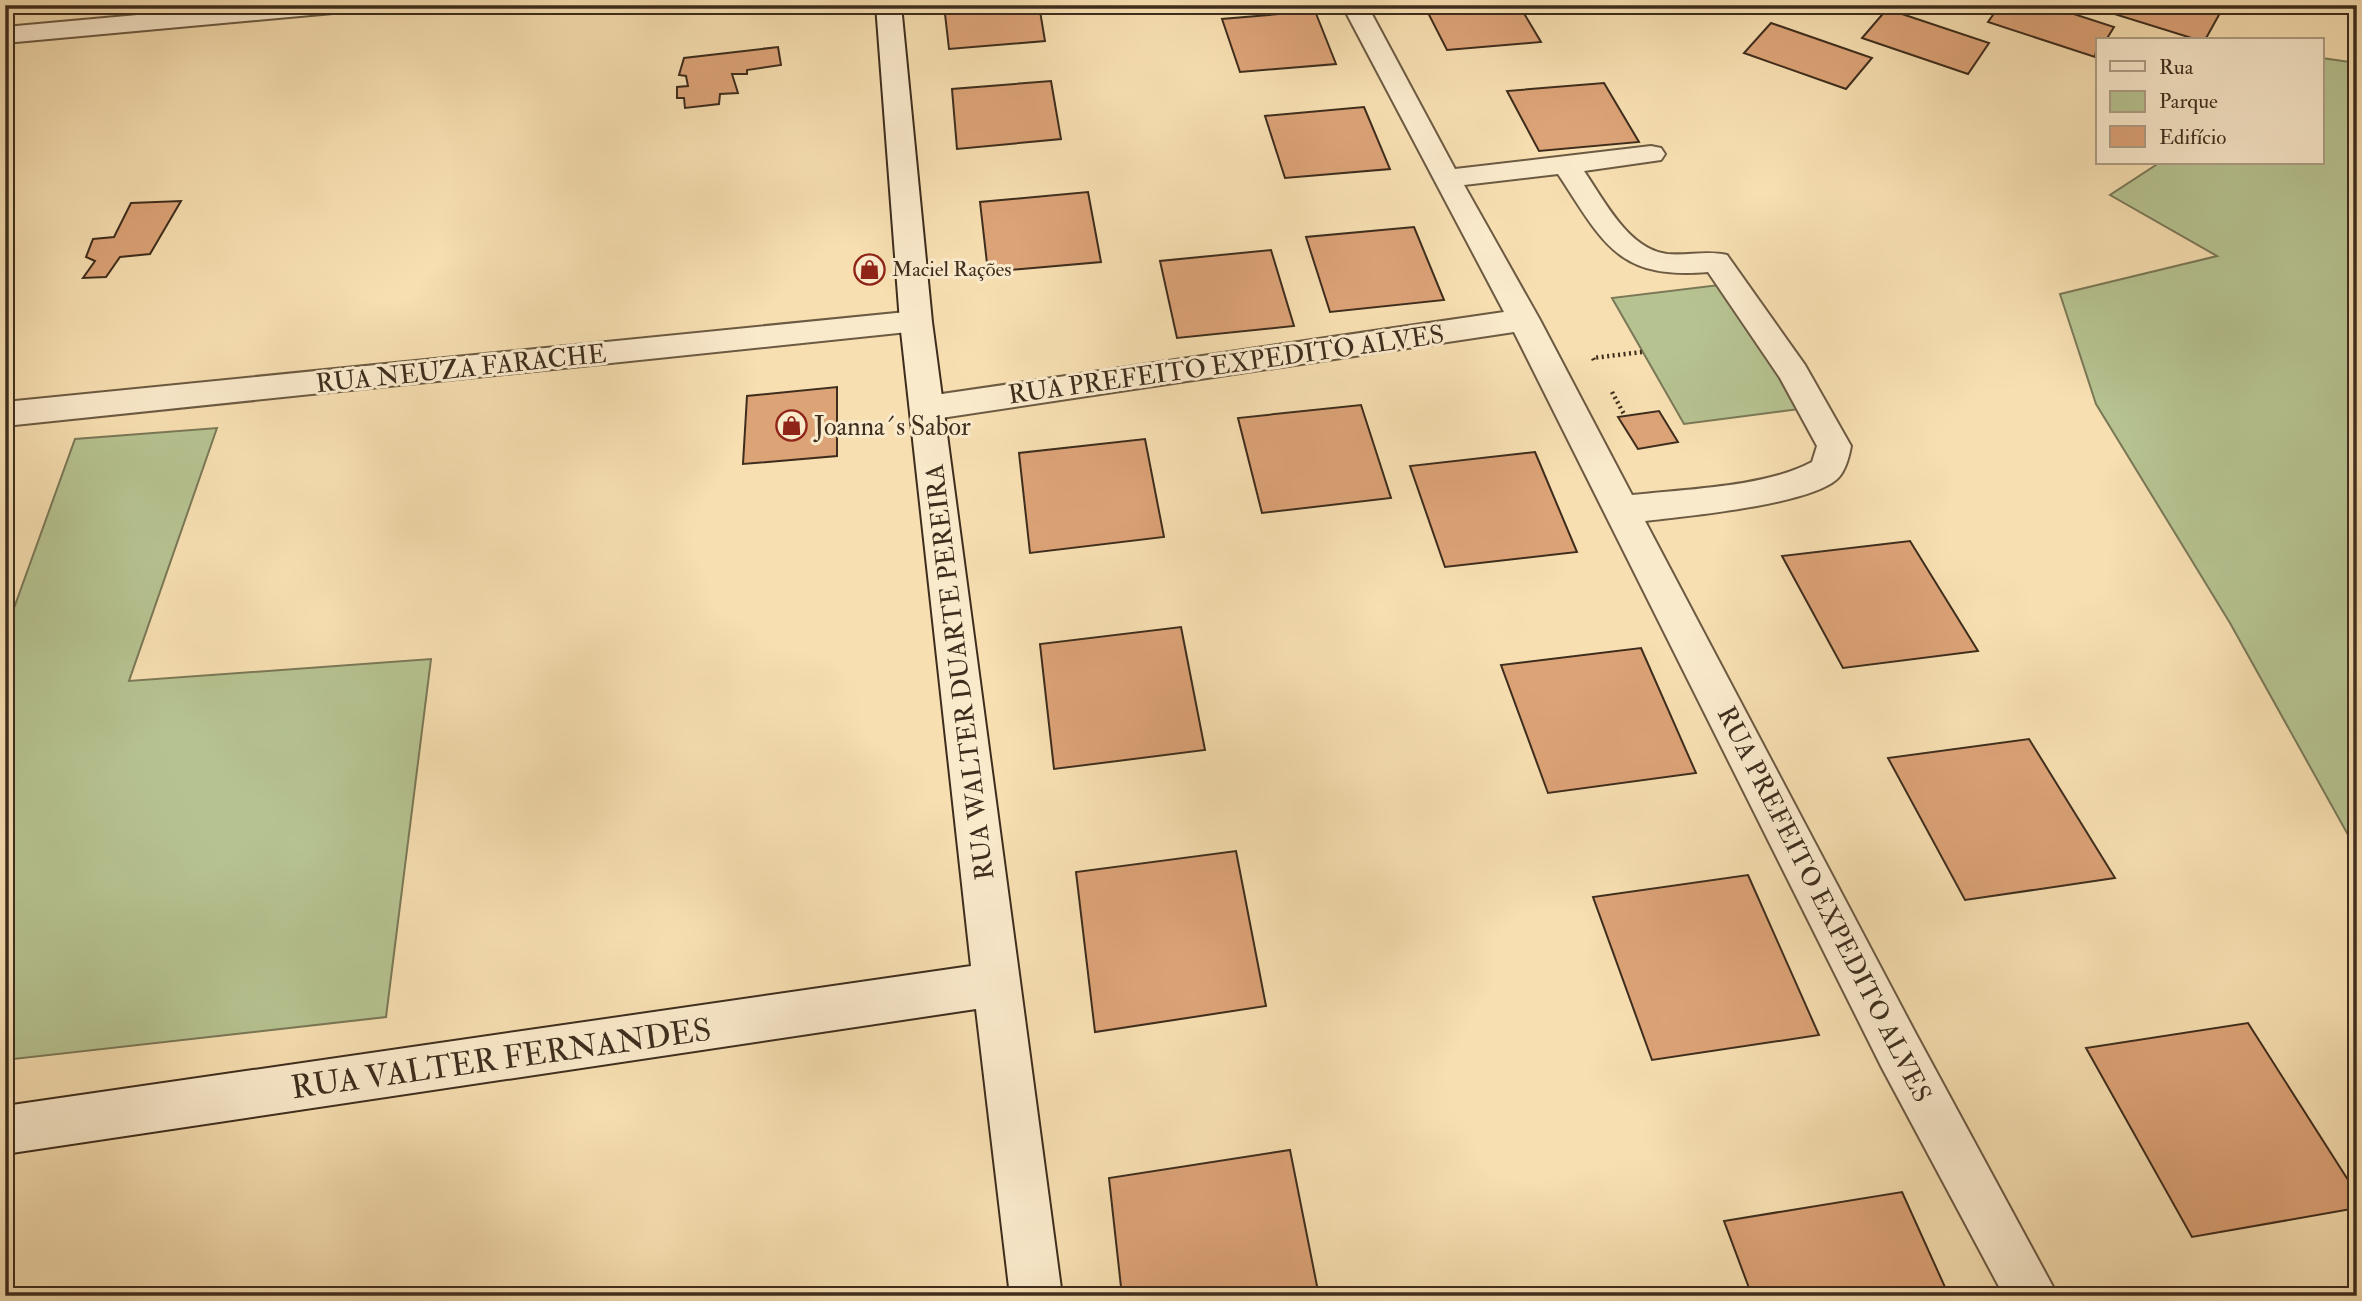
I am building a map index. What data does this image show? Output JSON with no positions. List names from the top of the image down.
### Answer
{
  "streets": {
    "street": [
      "RUA PREFEITO EXPEDITO ALVES",
      "RUA NEUZA FARACHE",
      "RUA WALTER DUARTE PEREIRA",
      "RUA VALTER FERNANDES"
    ]
  },
  "crossings": [
    ["RUA PREFEITO EXPEDITO ALVES", "RUA WALTER DUARTE PEREIRA"],
    ["RUA NEUZA FARACHE", "RUA WALTER DUARTE PEREIRA"],
    ["RUA WALTER DUARTE PEREIRA", "RUA VALTER FERNANDES"]
  ],
  "places": {
    "shop": ["Maciel Rações", "Joanna´s Sabor"]
  },
  "legend": ["Rua", "Parque", "Edifício"]
}
